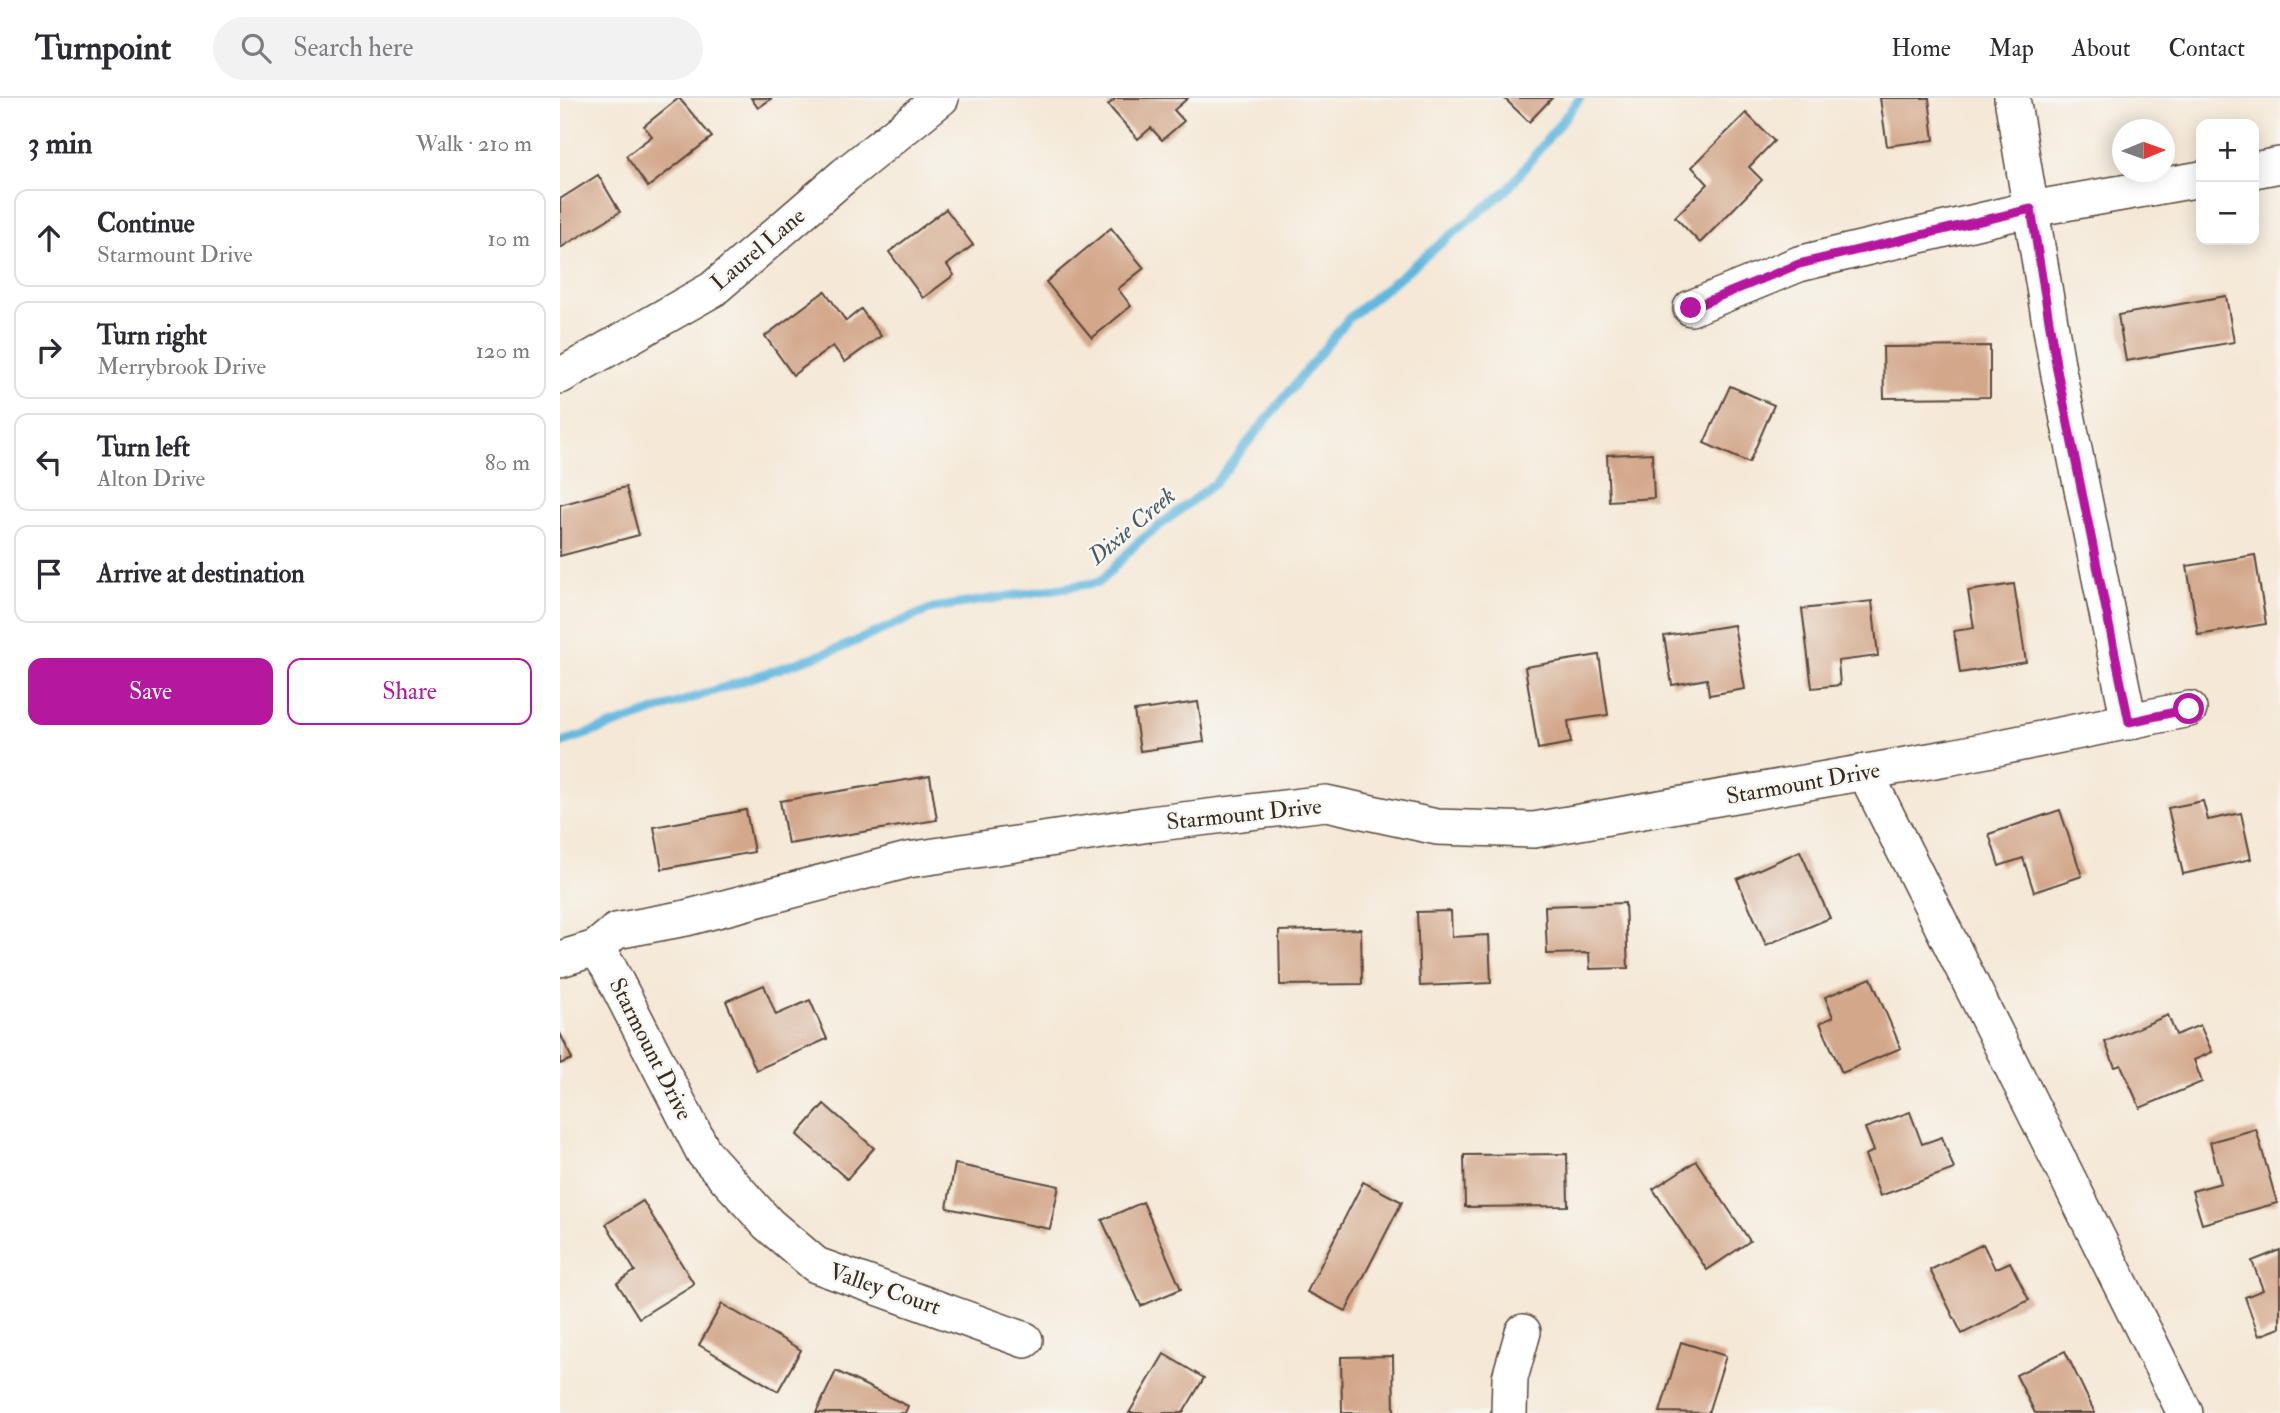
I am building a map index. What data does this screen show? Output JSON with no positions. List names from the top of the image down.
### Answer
{
  "streets": {
    "street": ["Laurel Lane", "Starmount Drive", "Valley Court"]
  },
  "crossings": [
    ["Starmount Drive", "Valley Court"]
  ],
  "water": ["Dixie Creek"],
  "north": "right",
  "page": {
    "header": "Turnpoint",
    "search": "Search here",
    "nav": [
      "Home",
      "Map",
      "About",
      "Contact"
    ],
    "heading": ["3 min", "Walk · 210 m"],
    "map_buttons": ["+", "−"],
    "list": [
      ["Continue", "Starmount Drive", "10 m"],
      ["Turn right", "Merrybrook Drive", "120 m"],
      ["Turn left", "Alton Drive", "80 m"],
      "Arrive at destination"
    ],
    "buttons": ["Save", "Share"]
  }
}
